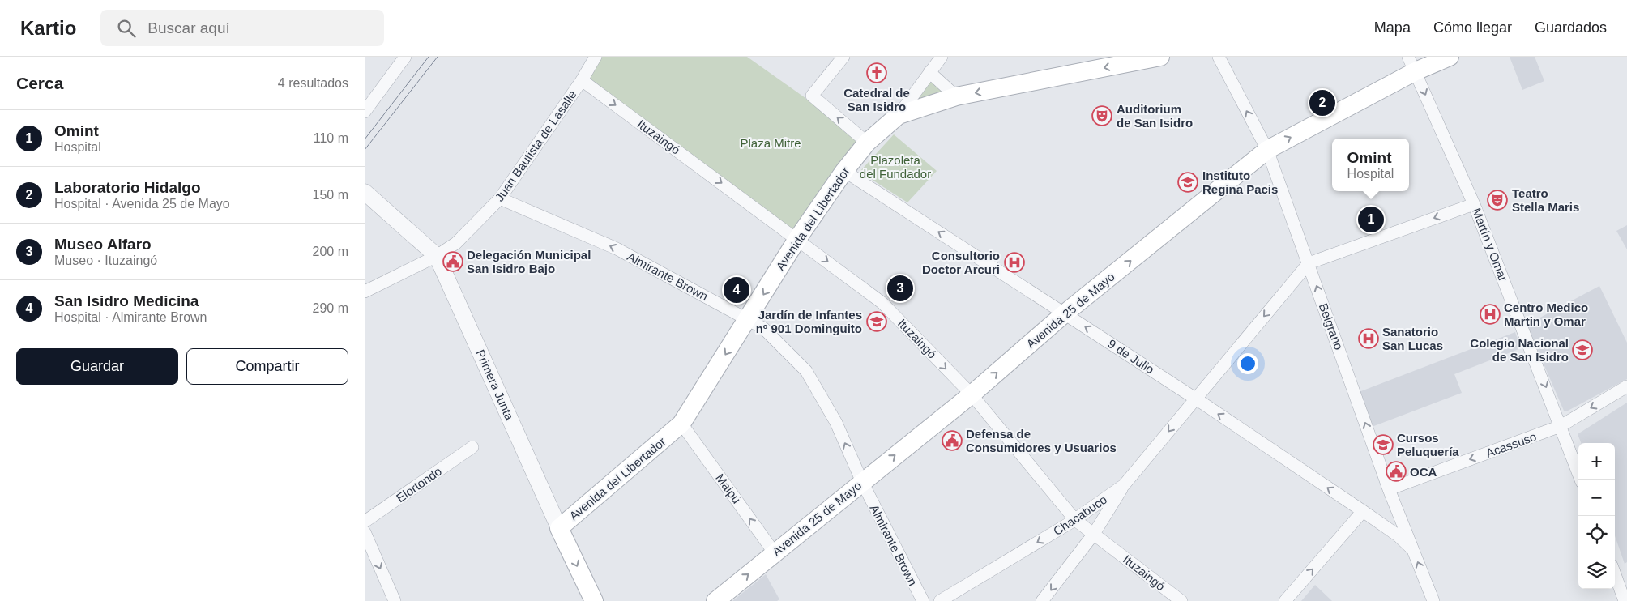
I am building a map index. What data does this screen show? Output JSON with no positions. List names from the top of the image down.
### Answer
{
  "streets": {
    "main road": ["Avenida del Libertador", "Avenida 25 de Mayo", "Primera Junta"],
    "street": [
      "Ituzaingó",
      "Juan Bautista de Lasalle",
      "Martín y Omar",
      "Almirante Brown",
      "Belgrano",
      "9 de Julio",
      "Acassuso",
      "Elortondo",
      "Maipú",
      "Chacabuco"
    ]
  },
  "crossings": [
    ["Ituzaingó", "Juan Bautista de Lasalle"],
    ["Ituzaingó", "Avenida del Libertador"],
    ["Ituzaingó", "Avenida 25 de Mayo"],
    ["Ituzaingó", "Chacabuco"],
    ["Juan Bautista de Lasalle", "Almirante Brown"],
    ["Juan Bautista de Lasalle", "Primera Junta"],
    ["Avenida del Libertador", "Almirante Brown"],
    ["Avenida del Libertador", "9 de Julio"],
    ["Avenida del Libertador", "Primera Junta"],
    ["Avenida del Libertador", "Maipú"],
    ["Martín y Omar", "Avenida 25 de Mayo"],
    ["Martín y Omar", "Acassuso"],
    ["Almirante Brown", "Avenida 25 de Mayo"],
    ["Avenida 25 de Mayo", "Belgrano"],
    ["Avenida 25 de Mayo", "9 de Julio"],
    ["Avenida 25 de Mayo", "Maipú"],
    ["Belgrano", "9 de Julio"],
    ["Belgrano", "Acassuso"],
    ["Belgrano", "Chacabuco"],
    ["9 de Julio", "Chacabuco"]
  ],
  "one_way": [
    "Ituzaingó",
    "Avenida del Libertador",
    "Martín y Omar",
    "Almirante Brown",
    "Avenida 25 de Mayo",
    "Belgrano",
    "9 de Julio",
    "Acassuso",
    "Maipú",
    "Chacabuco"
  ],
  "parks": ["Plaza Mitre", "Plazoleta del Fundador"],
  "places": {
    "church": ["Catedral de San Isidro"],
    "theatre": ["Auditorium de San Isidro", "Teatro Stella Maris"],
    "school or university": [
      "Instituto Regina Pacis",
      "Jardín de Infantes nº 901 Dominguito",
      "Colegio Nacional de San Isidro",
      "Cursos Peluquería"
    ],
    "public building": ["Delegación Municipal San Isidro Bajo", "Defensa de Consumidores y Usuarios", "OCA"],
    "hospital": ["Consultorio Doctor Arcuri", "Centro Medico Martin y Omar", "Sanatorio San Lucas"]
  },
  "page": {
    "header": "Kartio",
    "search": "Buscar aquí",
    "nav": ["Mapa", "Cómo llegar", "Guardados"],
    "heading": ["Cerca", "4 resultados"],
    "pins": [
      "2",
      "1",
      "3",
      "4"
    ],
    "list": [
      {
        "mark": "1",
        "name": "Omint",
        "note": "Hospital",
        "value": "110 m"
      },
      {
        "mark": "2",
        "name": "Laboratorio Hidalgo",
        "note": "Hospital · Avenida 25 de Mayo",
        "value": "150 m"
      },
      {
        "mark": "3",
        "name": "Museo Alfaro",
        "note": "Museo · Ituzaingó",
        "value": "200 m"
      },
      {
        "mark": "4",
        "name": "San Isidro Medicina",
        "note": "Hospital · Almirante Brown",
        "value": "290 m"
      }
    ],
    "popup": ["Omint", "Hospital"],
    "buttons": ["Guardar", "Compartir"],
    "map_buttons": ["+", "−"]
  }
}
